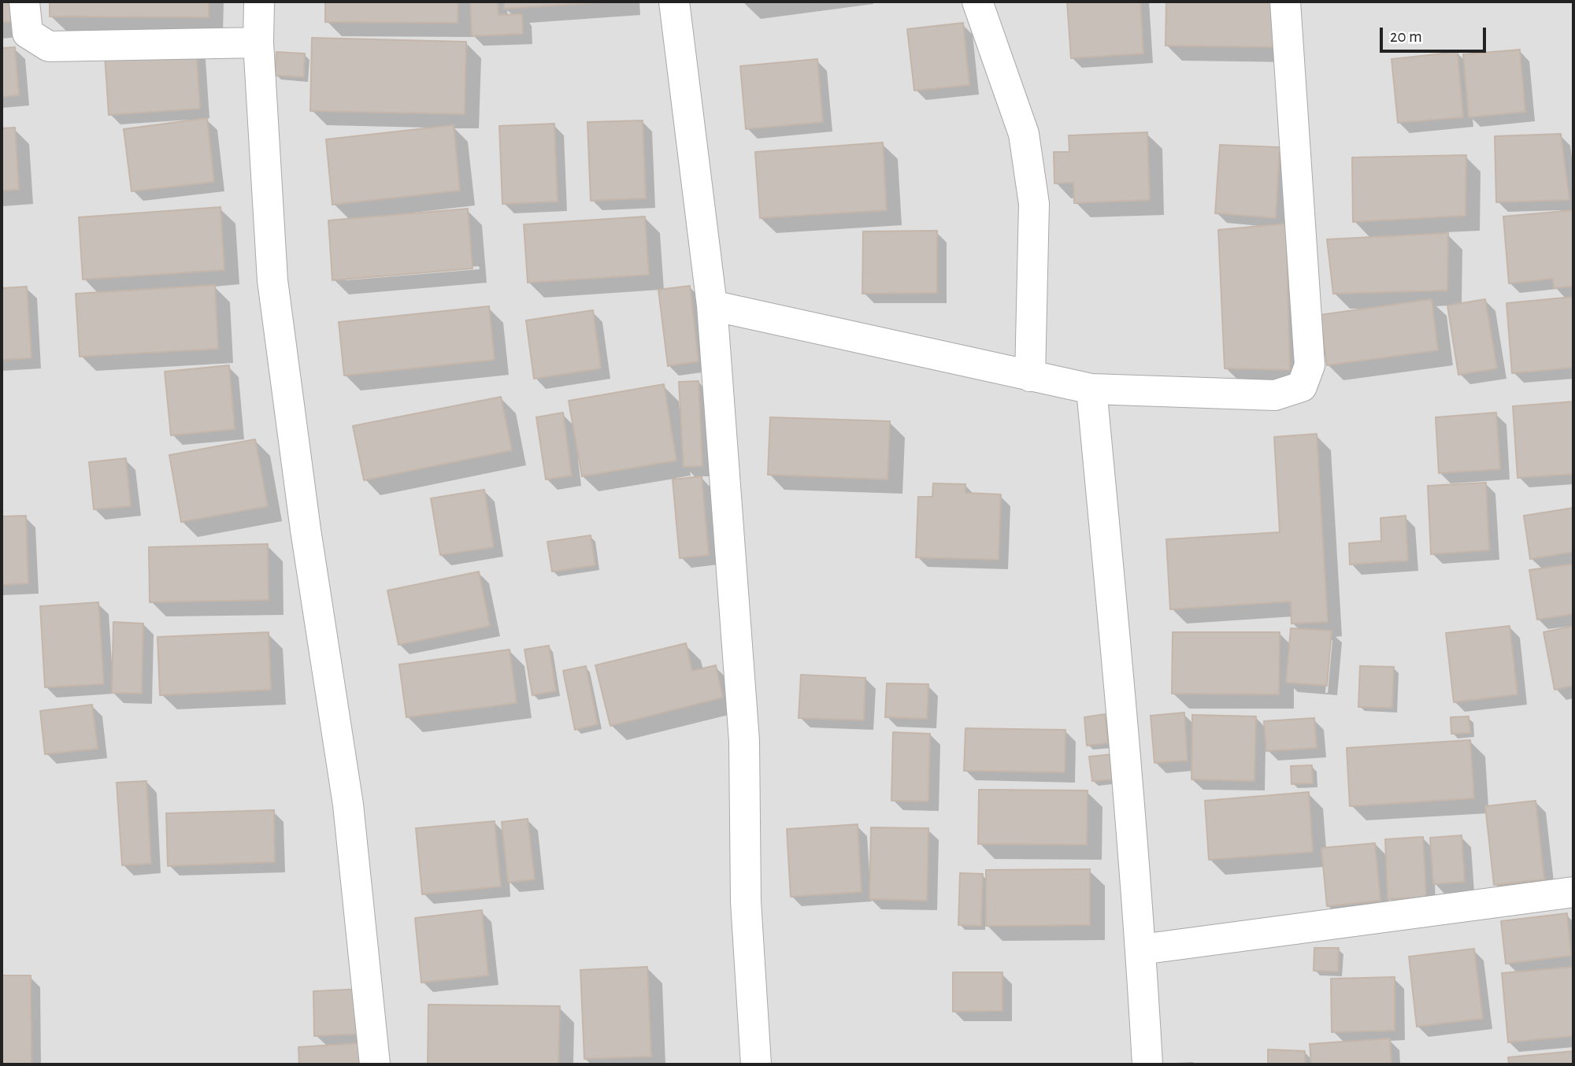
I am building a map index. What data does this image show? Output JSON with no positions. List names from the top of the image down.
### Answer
{
  "scale_bar": "20 m"
}
